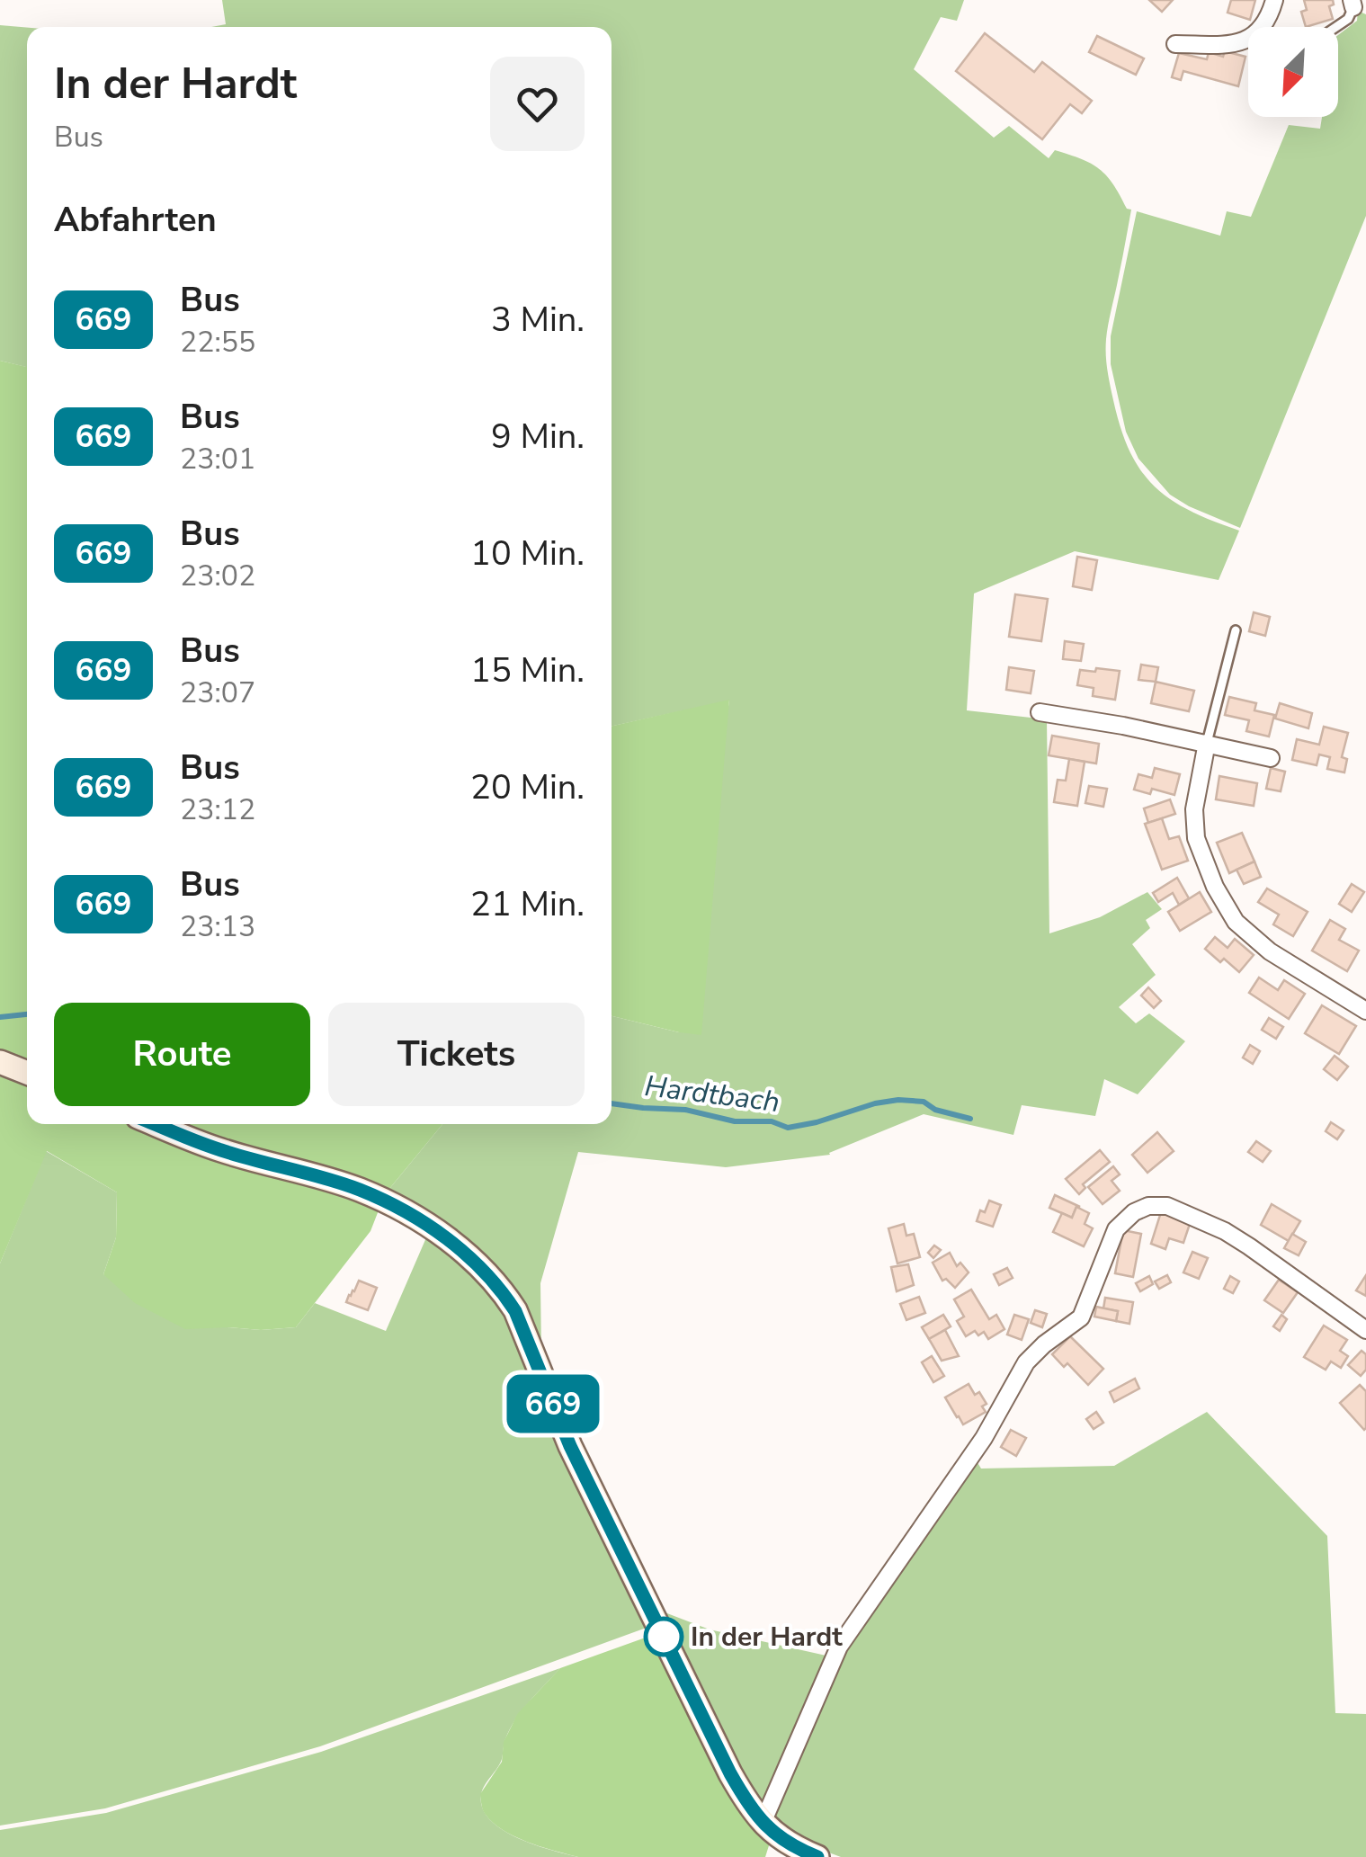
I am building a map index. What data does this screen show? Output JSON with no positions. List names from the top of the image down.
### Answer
{
  "water": ["Hardtbach"],
  "places": ["In der Hardt"],
  "lines": ["bus line 669"],
  "north": "bottom left",
  "page": {
    "on_map": "669",
    "heading": [
      ["In der Hardt", "Bus"],
      "Abfahrten"
    ],
    "list": [
      {
        "mark": "669",
        "name": "Bus",
        "note": "22:55",
        "value": "3 Min."
      },
      {
        "mark": "669",
        "name": "Bus",
        "note": "23:01",
        "value": "9 Min."
      },
      {
        "mark": "669",
        "name": "Bus",
        "note": "23:02",
        "value": "10 Min."
      },
      {
        "mark": "669",
        "name": "Bus",
        "note": "23:07",
        "value": "15 Min."
      },
      {
        "mark": "669",
        "name": "Bus",
        "note": "23:12",
        "value": "20 Min."
      },
      {
        "mark": "669",
        "name": "Bus",
        "note": "23:13",
        "value": "21 Min."
      }
    ],
    "buttons": ["Route", "Tickets"]
  }
}
